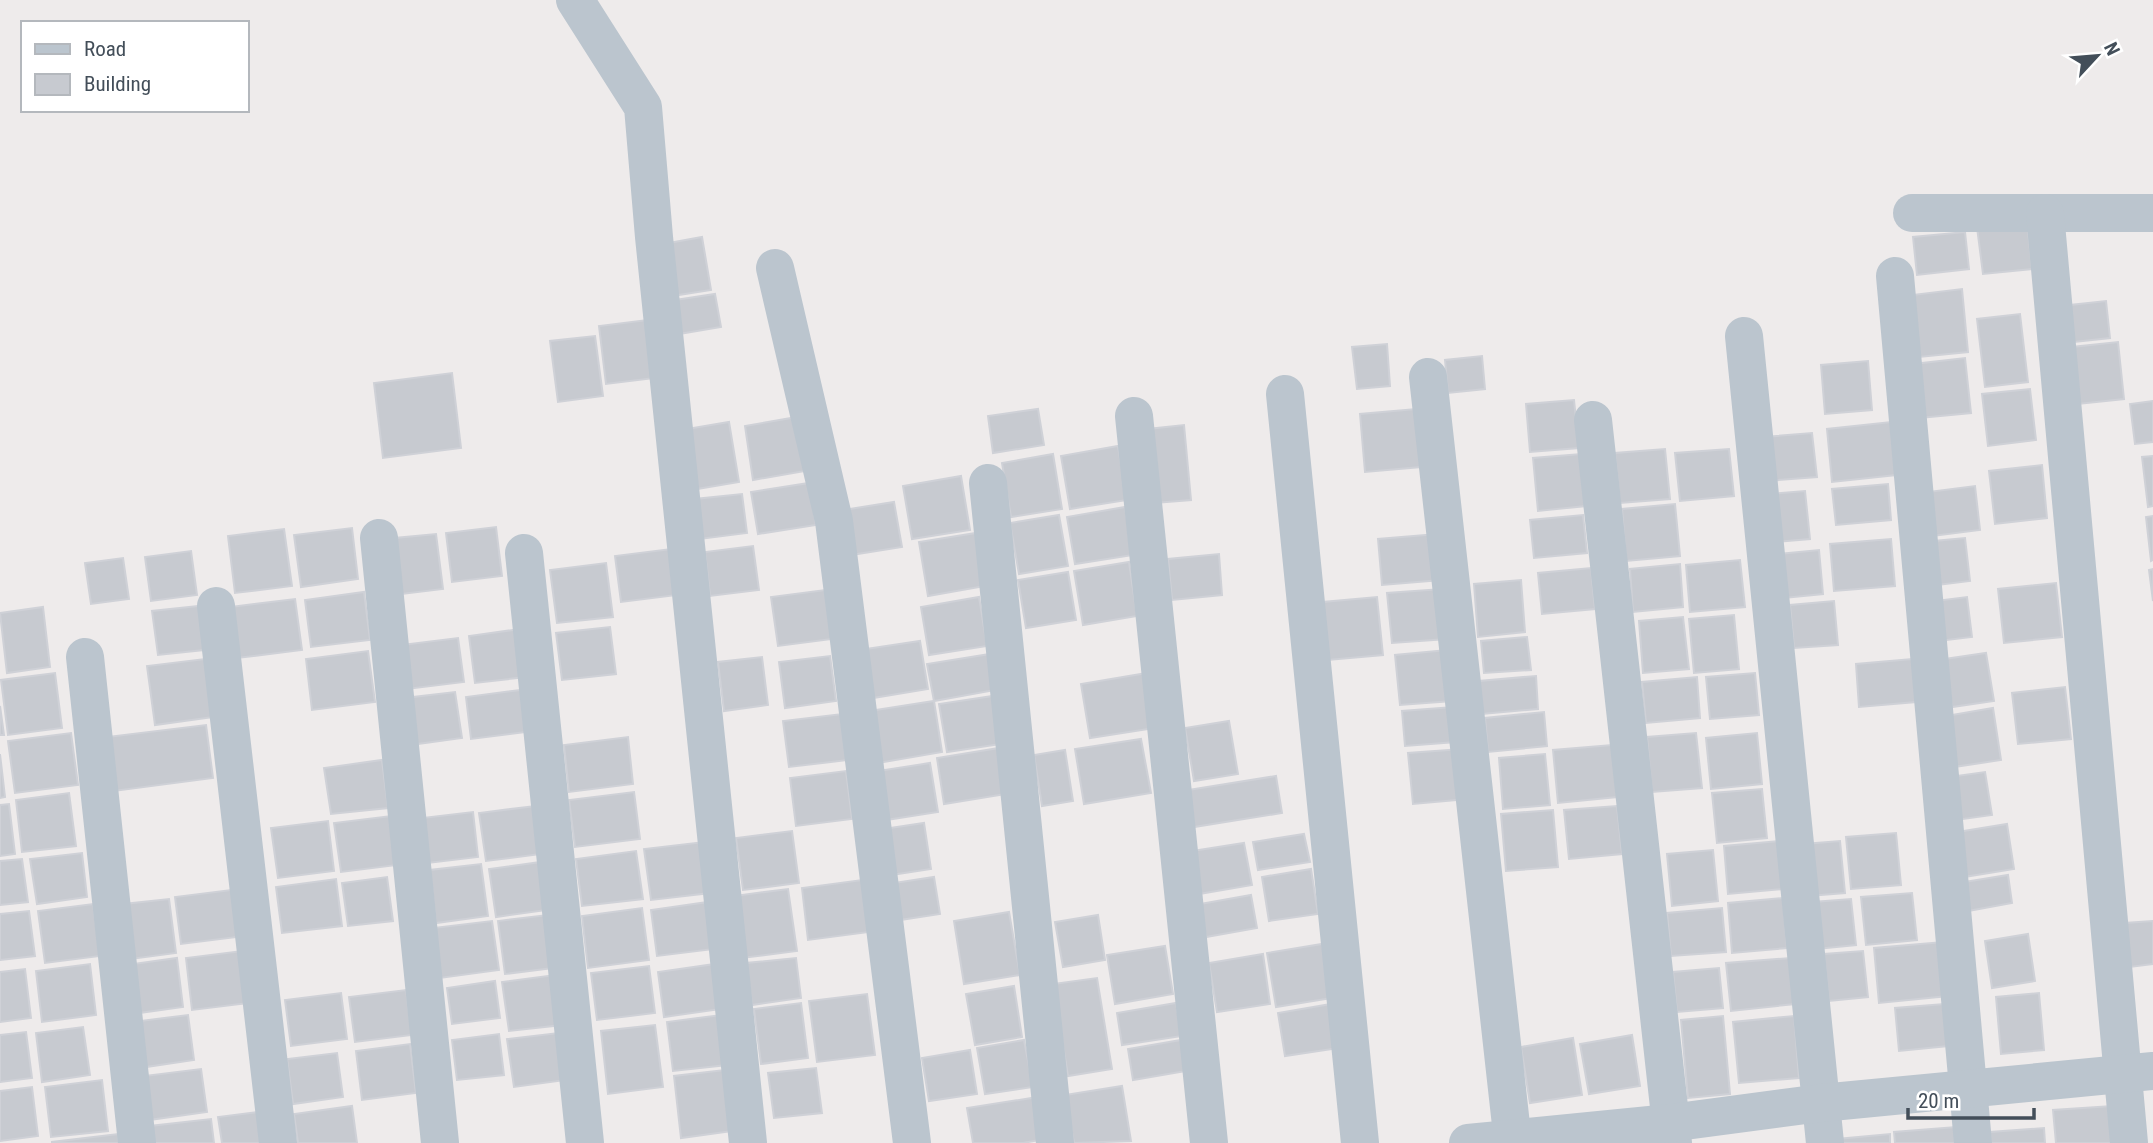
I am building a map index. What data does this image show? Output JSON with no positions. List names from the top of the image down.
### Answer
{
  "legend": ["Road", "Building"],
  "scale_bar": "20 m",
  "north": "top right"
}
